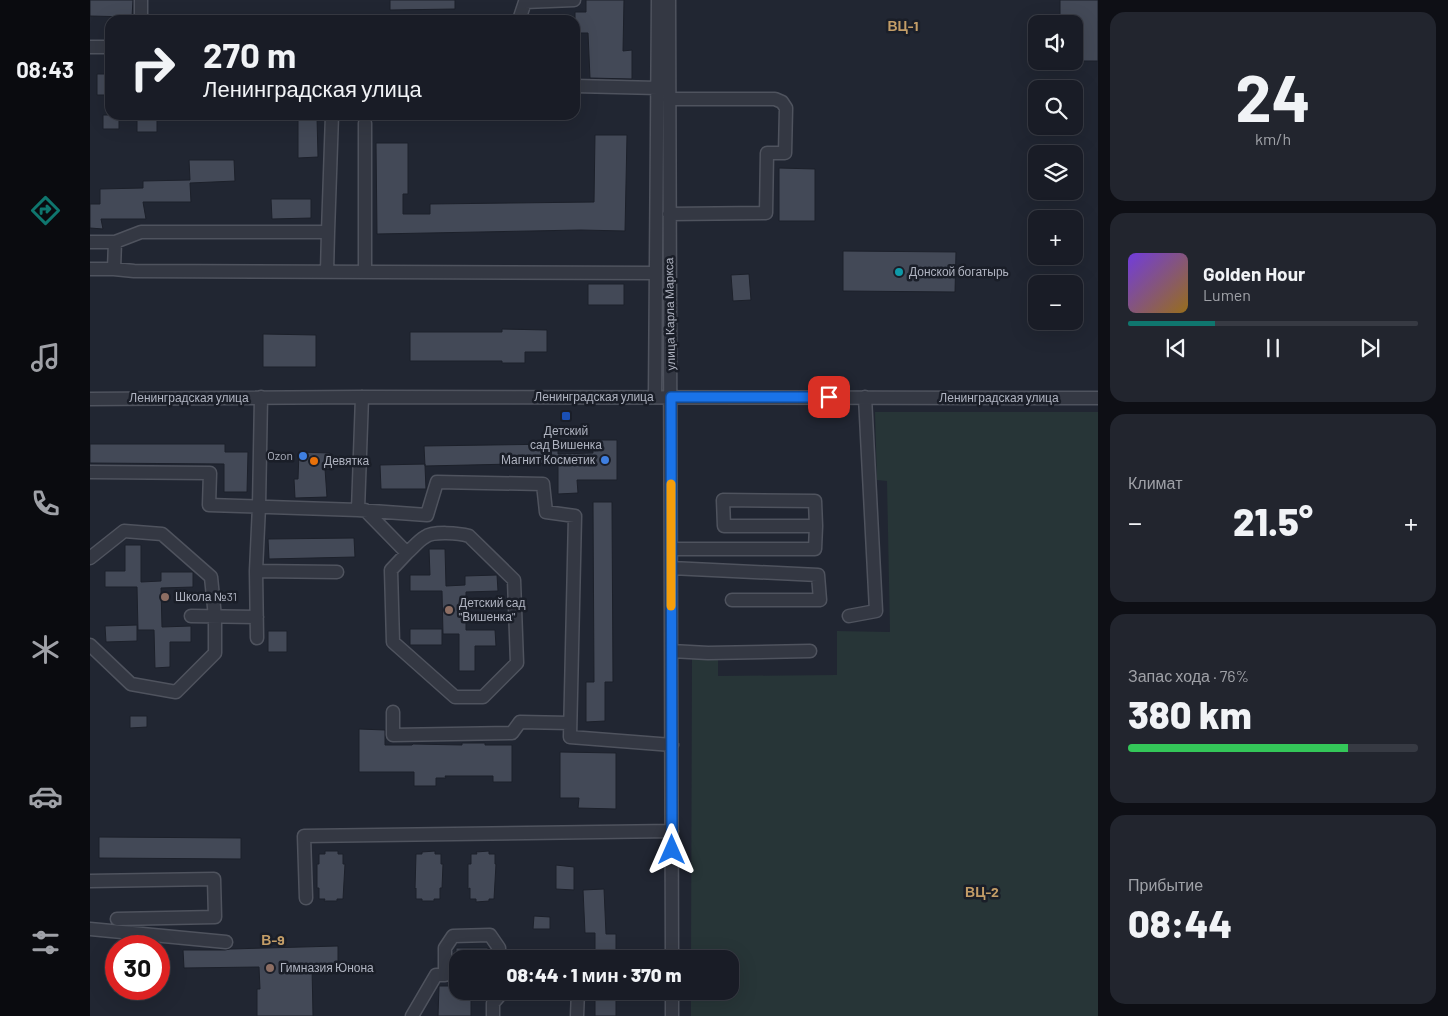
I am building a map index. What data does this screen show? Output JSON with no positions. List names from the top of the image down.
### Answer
{
  "streets": {
    "street": ["улица Карла Маркса", "Ленинградская улица"]
  },
  "crossings": [
    ["улица Карла Маркса", "Ленинградская улица"]
  ],
  "districts": ["ВЦ-1", "ВЦ-2", "В-9"],
  "places": {
    "other": [
      "Донской богатырь",
      "Ozon",
      "Магнит Косметик",
      "Девятка",
      "Школа №31",
      "Детский сад \"Вишенка\"",
      "Гимназия Юнона"
    ],
    "transit": ["Детский сад Вишенка"]
  },
  "page": {
    "tabs": "08:43",
    "tile": [
      ["24", "km/h"],
      "Климат",
      ["Запас хода · 76%", "380 km"],
      ["Прибытие", "08:44"]
    ],
    "map_buttons": ["+", "−"],
    "turn": ["270 m", "Ленинградская улица"],
    "song": ["Golden Hour", "Lumen"],
    "heat": ["−", "21.5°", "+"],
    "limit": "30",
    "trip": "08:44 · 1 мин · 370 m"
  }
}
